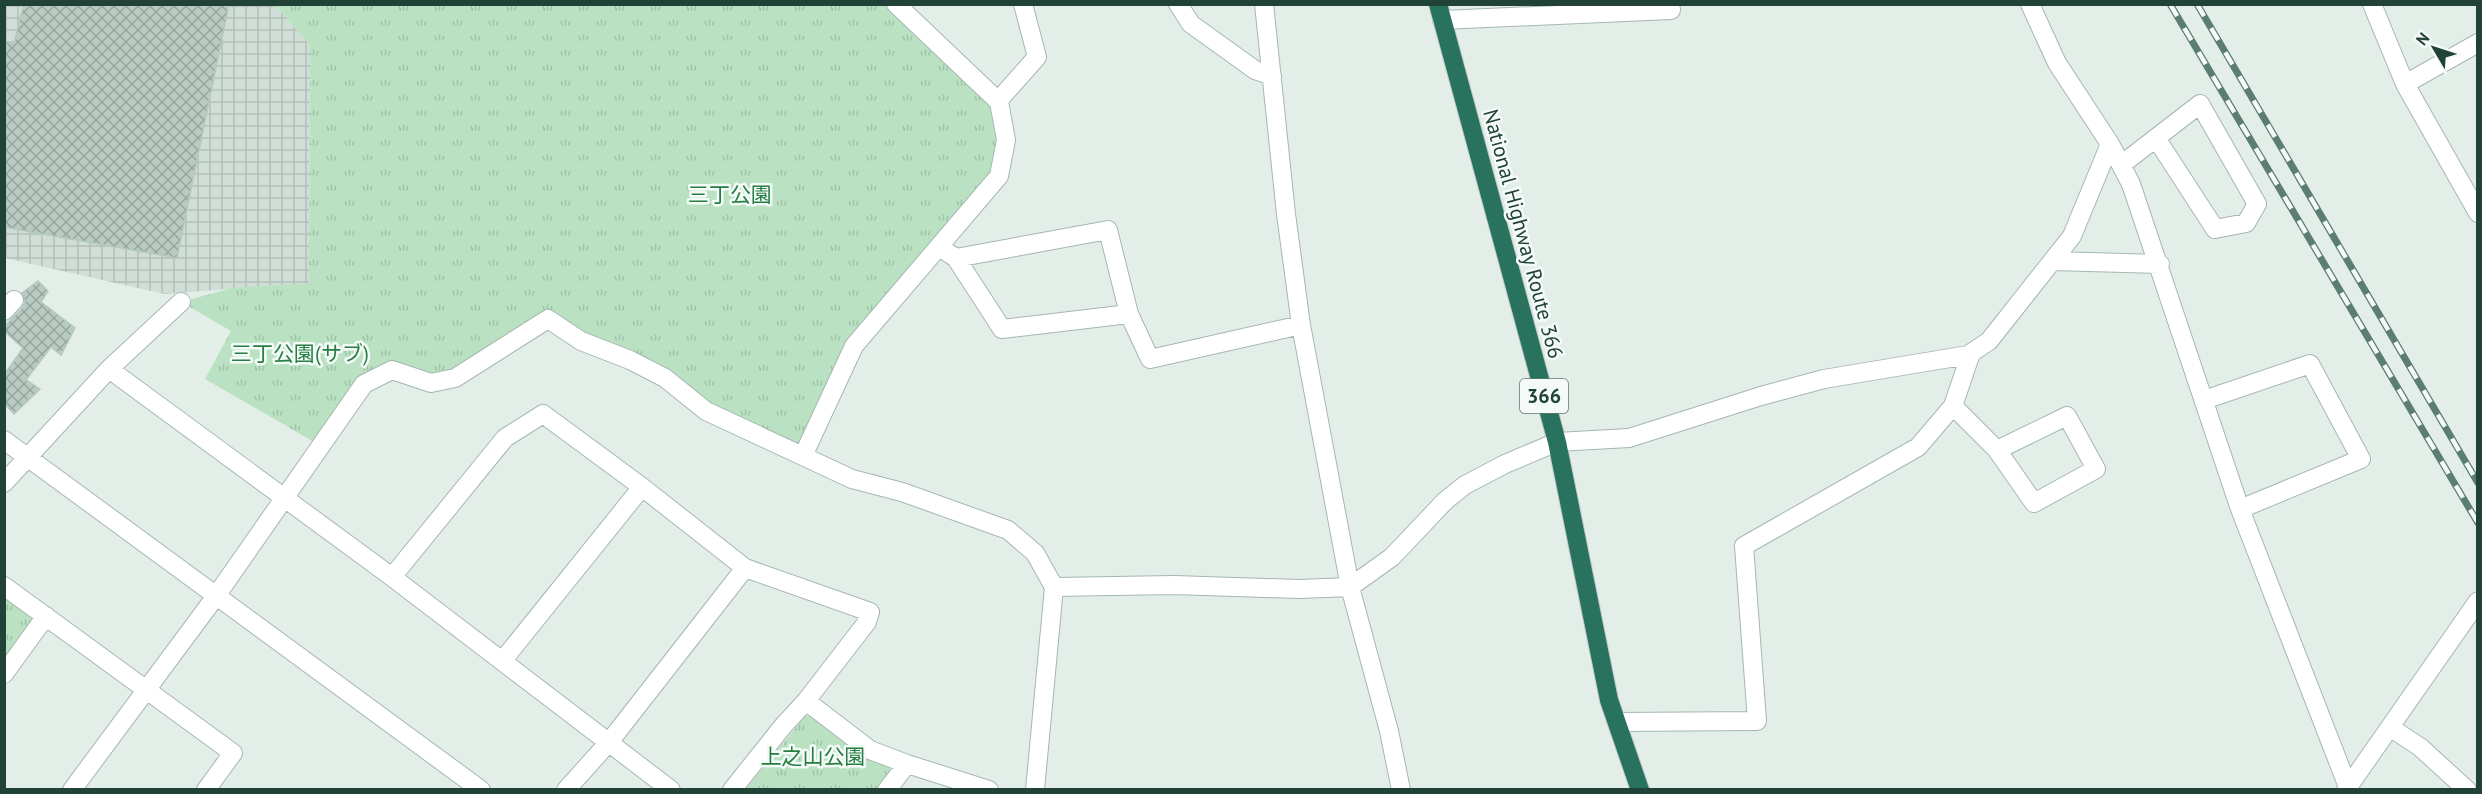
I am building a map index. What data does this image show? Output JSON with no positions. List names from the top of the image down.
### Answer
{
  "streets": {
    "highway": ["National Highway Route 366", "366"]
  },
  "parks": ["三丁公園", "三丁公園(サブ)", "上之山公園"],
  "north": "top left"
}
